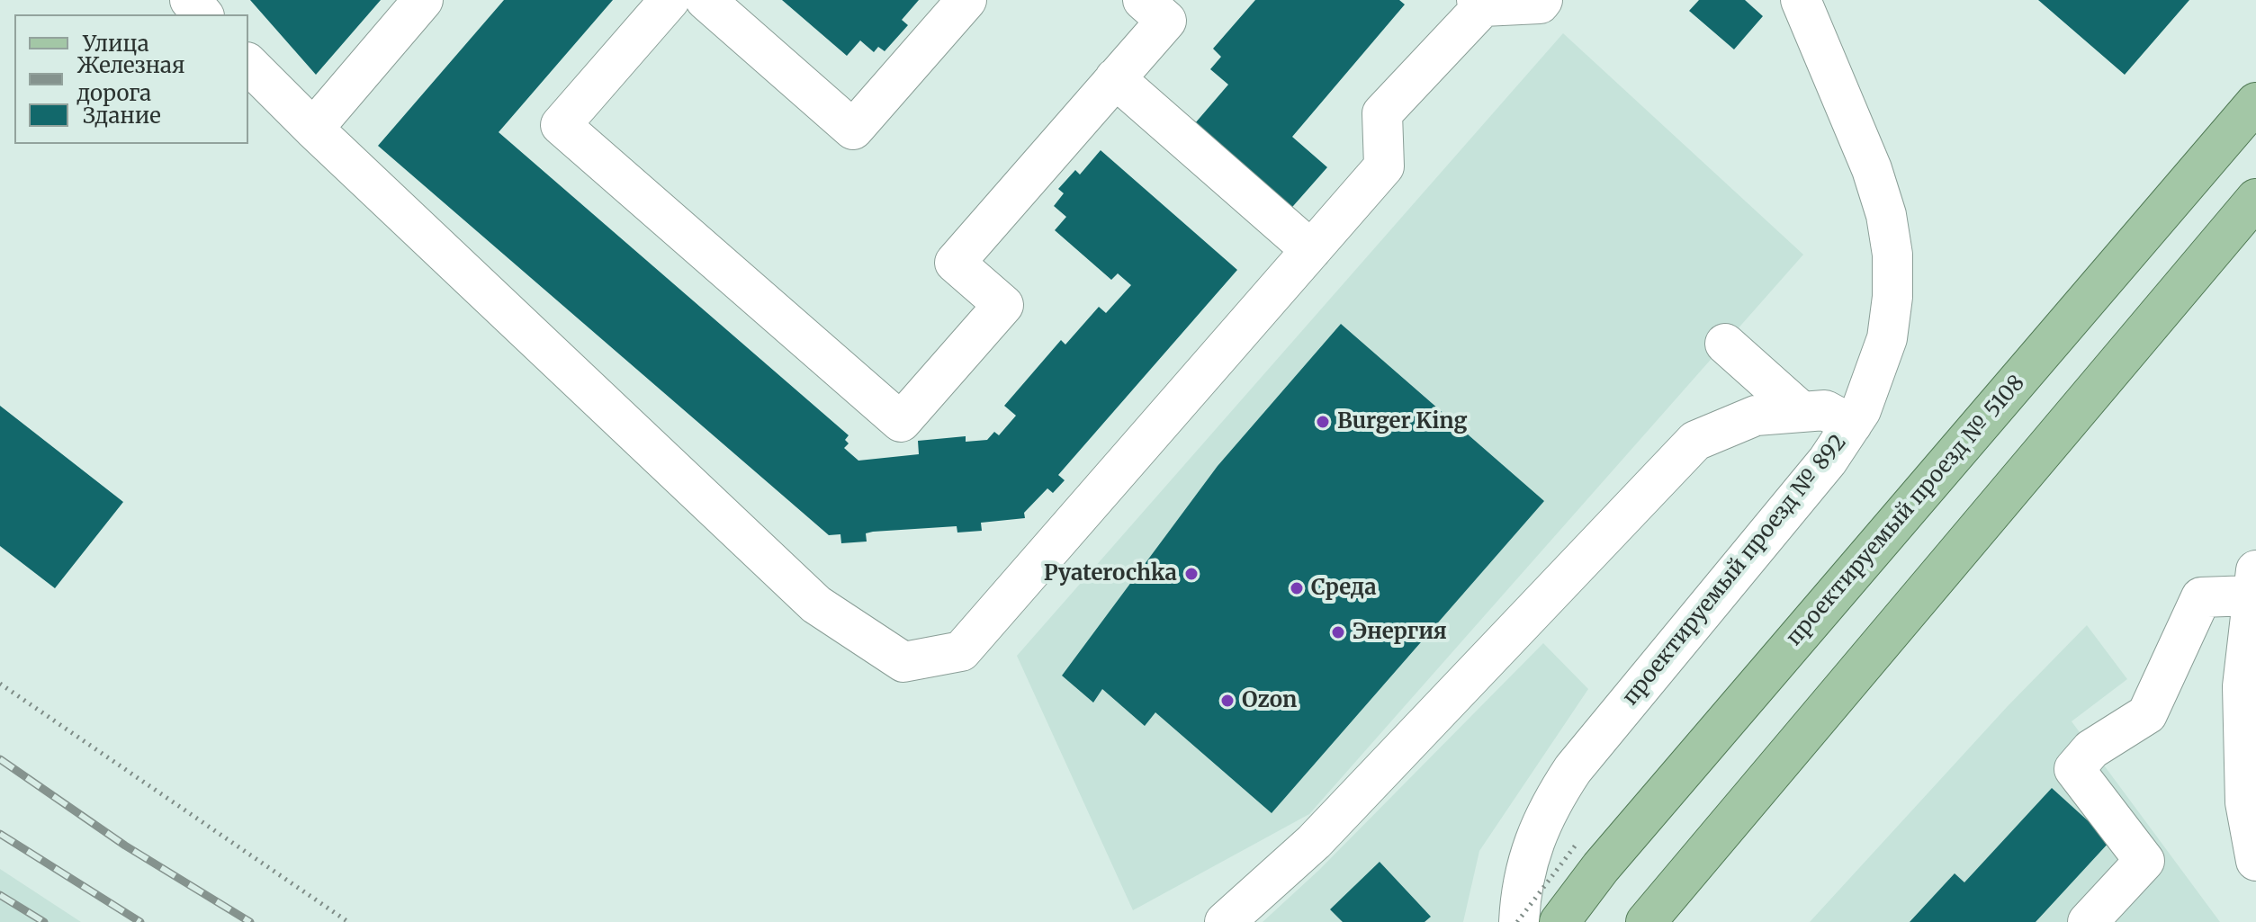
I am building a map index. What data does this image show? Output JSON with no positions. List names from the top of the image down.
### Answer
{
  "streets": {
    "main road": ["проектируемый проезд № 5108"],
    "street": ["проектируемый проезд № 892"]
  },
  "places": [
    "Burger King",
    "Pyaterochka",
    "Среда",
    "Энергия",
    "Ozon"
  ],
  "legend": ["Улица", "Железная дорога", "Здание"]
}
